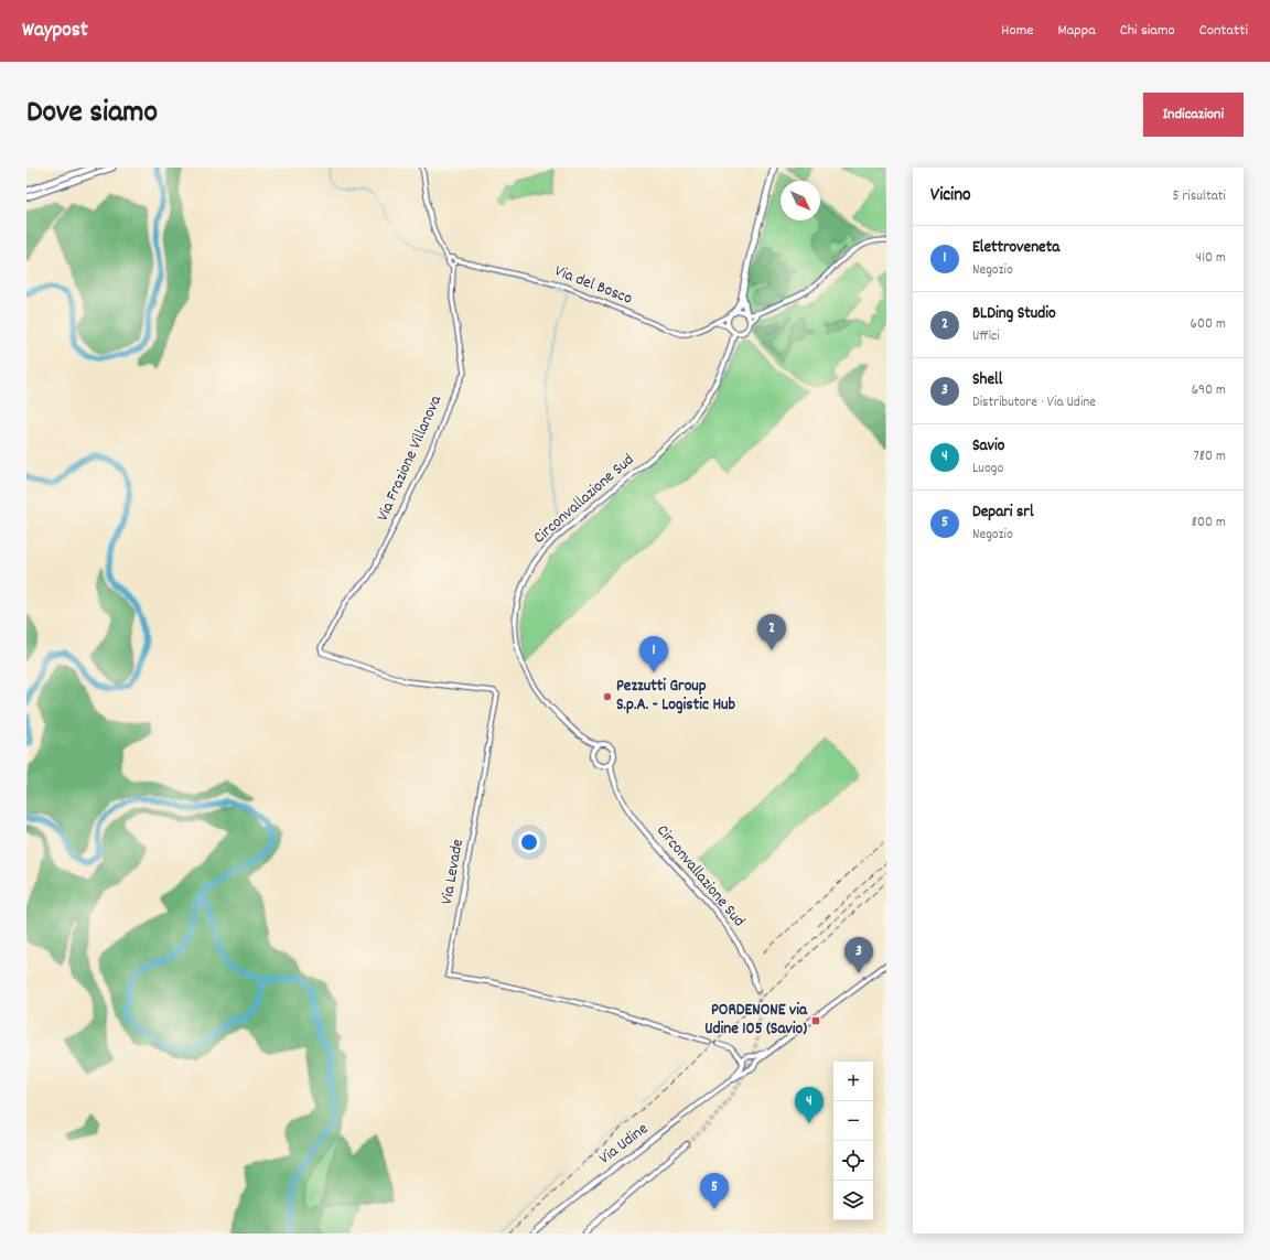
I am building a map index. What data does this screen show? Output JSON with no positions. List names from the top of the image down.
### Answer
{
  "streets": {
    "main road": ["Circonvallazione Sud", "Via Udine"],
    "street": ["Via del Bosco", "Via Frazione Villanova", "Via Levade"]
  },
  "crossings": [
    ["Via del Bosco", "Via Frazione Villanova"],
    ["Via del Bosco", "Circonvallazione Sud"],
    ["Via Frazione Villanova", "Via Levade"]
  ],
  "places": {
    "other": ["Pezzutti Group S.p.A. - Logistic Hub"],
    "transit": ["PORDENONE via Udine 105 (Savio)"]
  },
  "north": "bottom right",
  "page": {
    "header": "Waypost",
    "nav": [
      "Home",
      "Mappa",
      "Chi siamo",
      "Contatti"
    ],
    "title": "Dove siamo",
    "buttons": "Indicazioni",
    "heading": ["Vicino", "5 risultati"],
    "list": [
      {
        "mark": "1",
        "name": "Elettroveneta",
        "note": "Negozio",
        "value": "410 m"
      },
      {
        "mark": "2",
        "name": "BLDing Studio",
        "note": "Uffici",
        "value": "600 m"
      },
      {
        "mark": "3",
        "name": "Shell",
        "note": "Distributore · Via Udine",
        "value": "690 m"
      },
      {
        "mark": "4",
        "name": "Savio",
        "note": "Luogo",
        "value": "780 m"
      },
      {
        "mark": "5",
        "name": "Depari srl",
        "note": "Negozio",
        "value": "800 m"
      }
    ],
    "pins": [
      "2",
      "1",
      "3",
      "4",
      "5"
    ],
    "map_buttons": ["+", "−"]
  }
}
